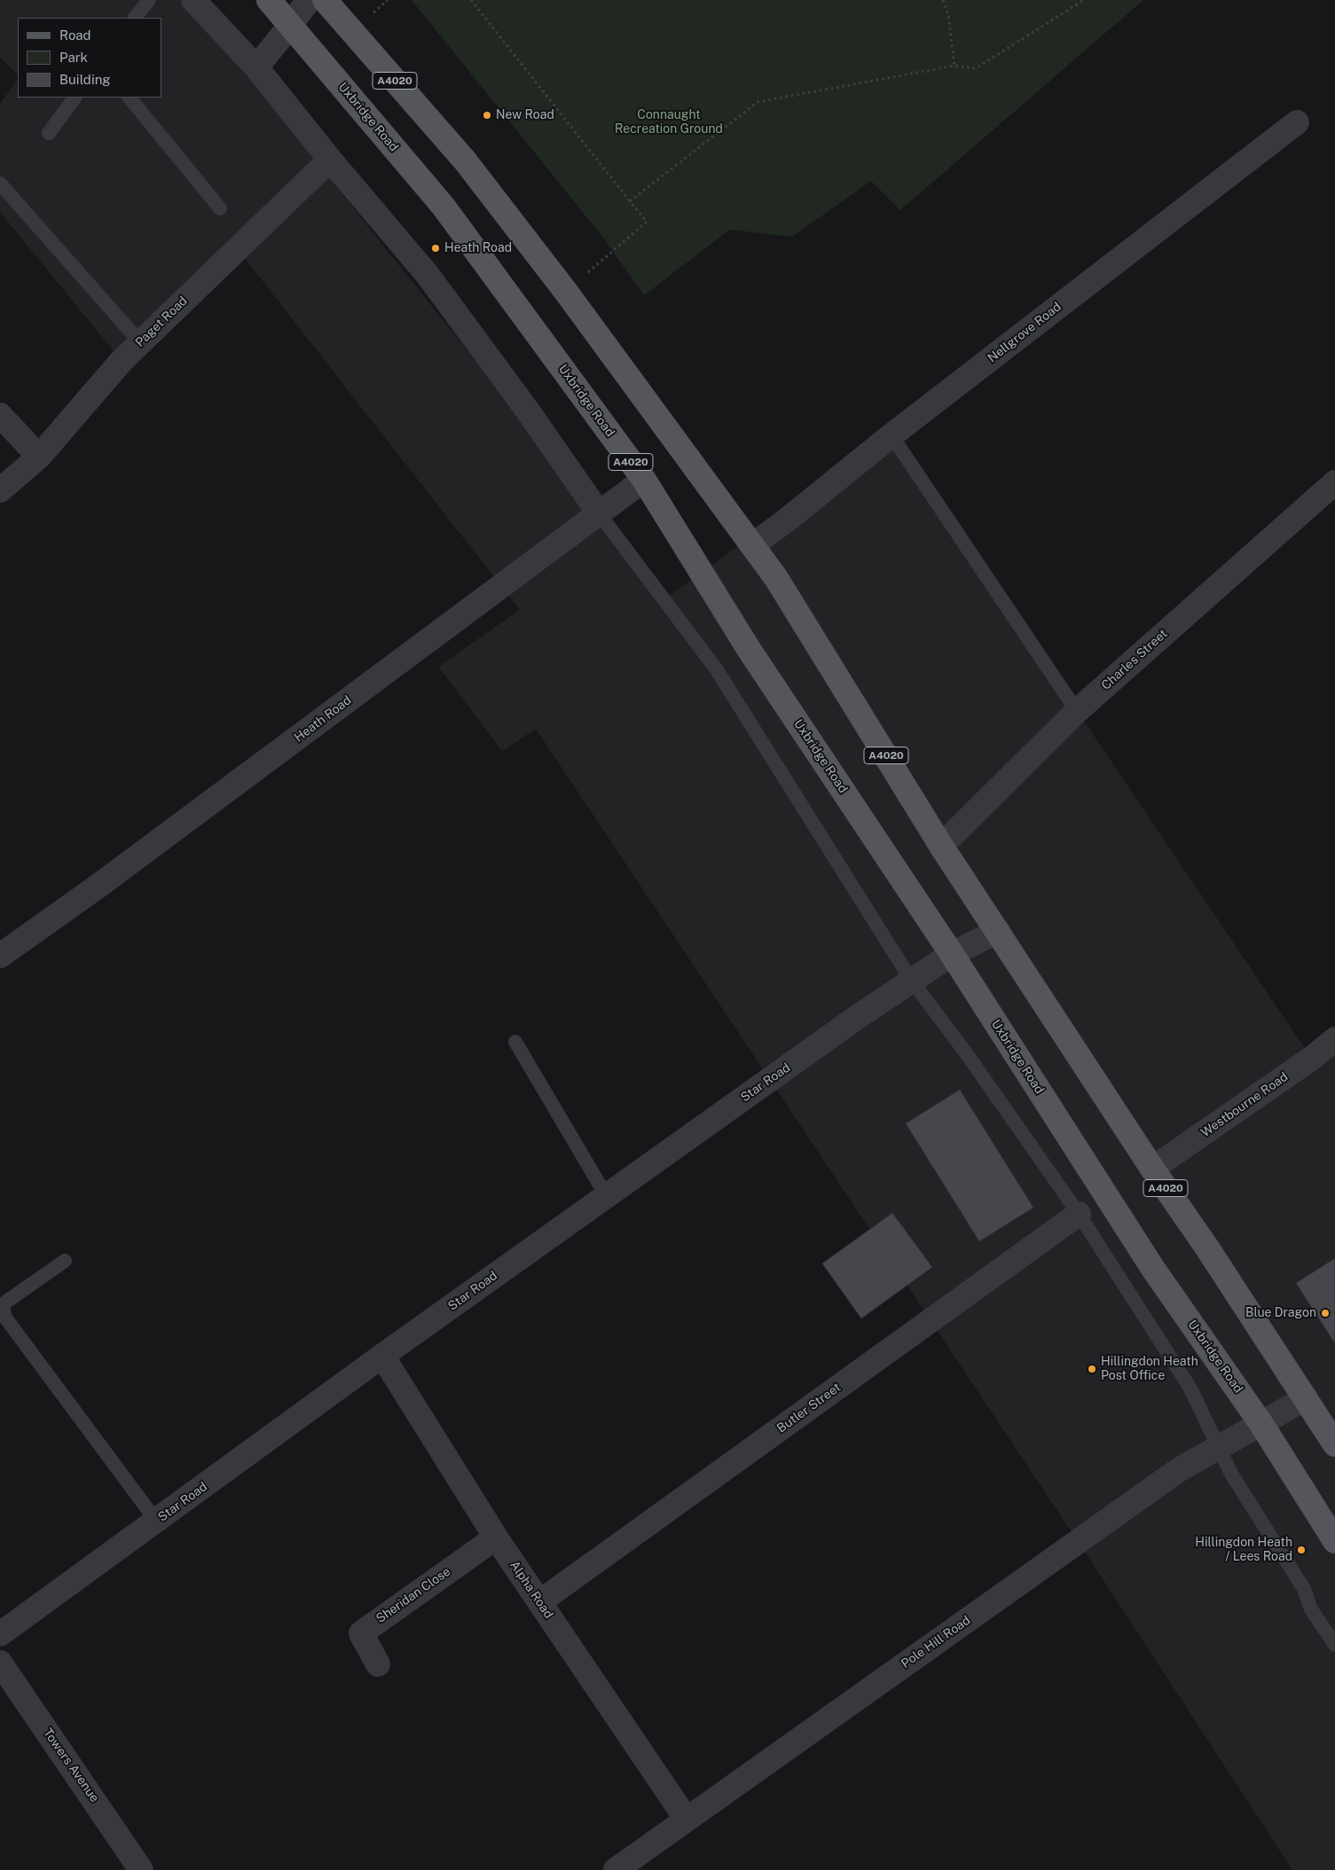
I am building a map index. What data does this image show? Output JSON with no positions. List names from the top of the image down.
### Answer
{
  "streets": {
    "main road": ["A4020", "Uxbridge Road"],
    "street": [
      "Paget Road",
      "Nellgrove Road",
      "Charles Street",
      "Heath Road",
      "Star Road",
      "Westbourne Road",
      "Butler Street",
      "Alpha Road",
      "Sheridan Close",
      "Pole Hill Road",
      "Towers Avenue"
    ]
  },
  "crossings": [
    ["A4020", "Nellgrove Road"],
    ["A4020", "Charles Street"],
    ["A4020", "Star Road"],
    ["A4020", "Westbourne Road"],
    ["A4020", "Pole Hill Road"],
    ["Uxbridge Road", "Heath Road"],
    ["Uxbridge Road", "Star Road"],
    ["Uxbridge Road", "Pole Hill Road"],
    ["Star Road", "Alpha Road"],
    ["Butler Street", "Alpha Road"],
    ["Alpha Road", "Sheridan Close"],
    ["Alpha Road", "Pole Hill Road"]
  ],
  "parks": ["Connaught Recreation Ground"],
  "places": [
    "New Road",
    "Heath Road",
    "Blue Dragon",
    "Hillingdon Heath Post Office",
    "Hillingdon Heath / Lees Road"
  ],
  "legend": ["Road", "Park", "Building"]
}
